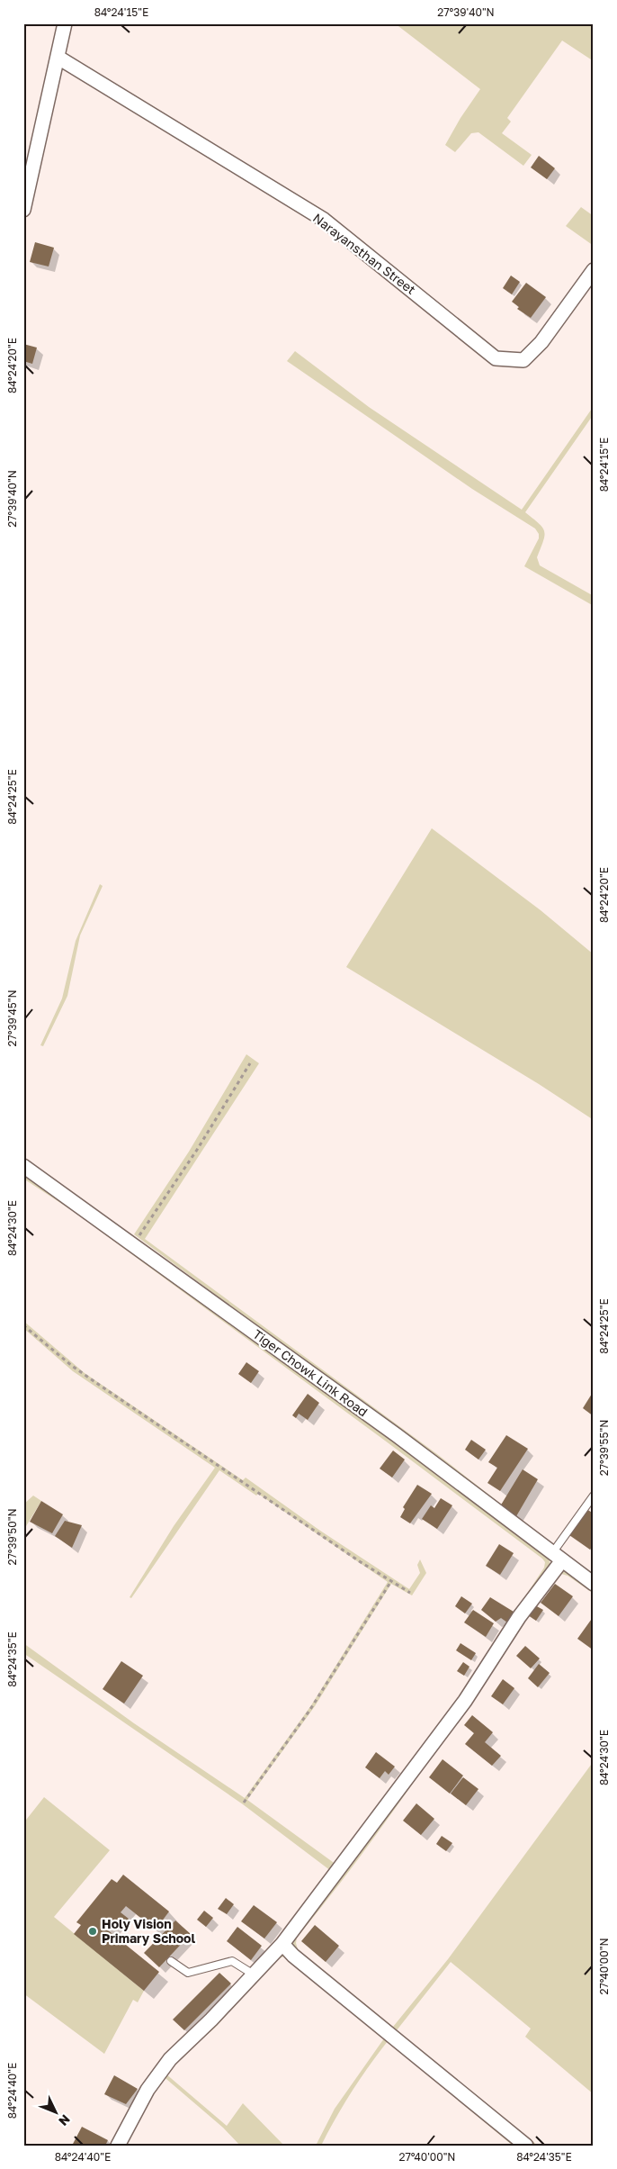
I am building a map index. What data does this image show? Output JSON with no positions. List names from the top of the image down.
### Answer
{
  "streets": {
    "street": ["Narayansthan Street", "Tiger Chowk Link Road"]
  },
  "places": ["Holy Vision Primary School"],
  "north": "bottom right",
  "coordinates": [
    "84°24'15\"E",
    "27°39'40\"N",
    "84°24'20\"E",
    "84°24'25\"E",
    "27°39'45\"N",
    "84°24'30\"E",
    "27°39'55\"N",
    "27°39'50\"N",
    "84°24'35\"E",
    "27°40'00\"N",
    "84°24'40\"E"
  ]
}
